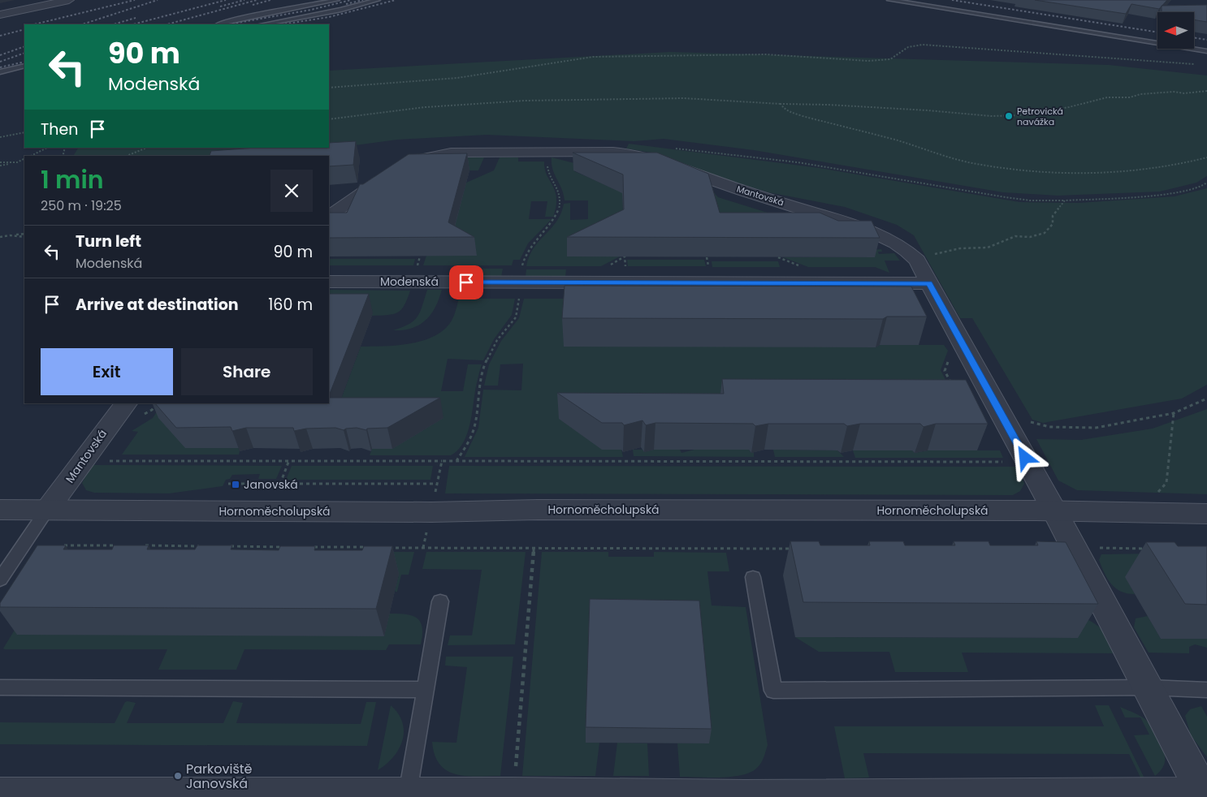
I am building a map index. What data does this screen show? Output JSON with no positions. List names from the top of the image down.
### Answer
{
  "streets": {
    "street": ["Mantovská", "Modenská", "Hornoměcholupská"]
  },
  "crossings": [
    ["Mantovská", "Modenská"],
    ["Mantovská", "Hornoměcholupská"]
  ],
  "places": {
    "other": ["Petrovická navážka", "Parkoviště Janovská"],
    "transit": ["Janovská"]
  },
  "north": "left",
  "page": {
    "turn": ["90 m", "Modenská"],
    "then": "Then",
    "heading": ["1 min", "250 m · 19:25"],
    "list": [
      {
        "name": "Turn left",
        "note": "Modenská",
        "value": "90 m"
      },
      {
        "name": "Arrive at destination",
        "value": "160 m"
      }
    ],
    "buttons": ["Exit", "Share"]
  }
}
